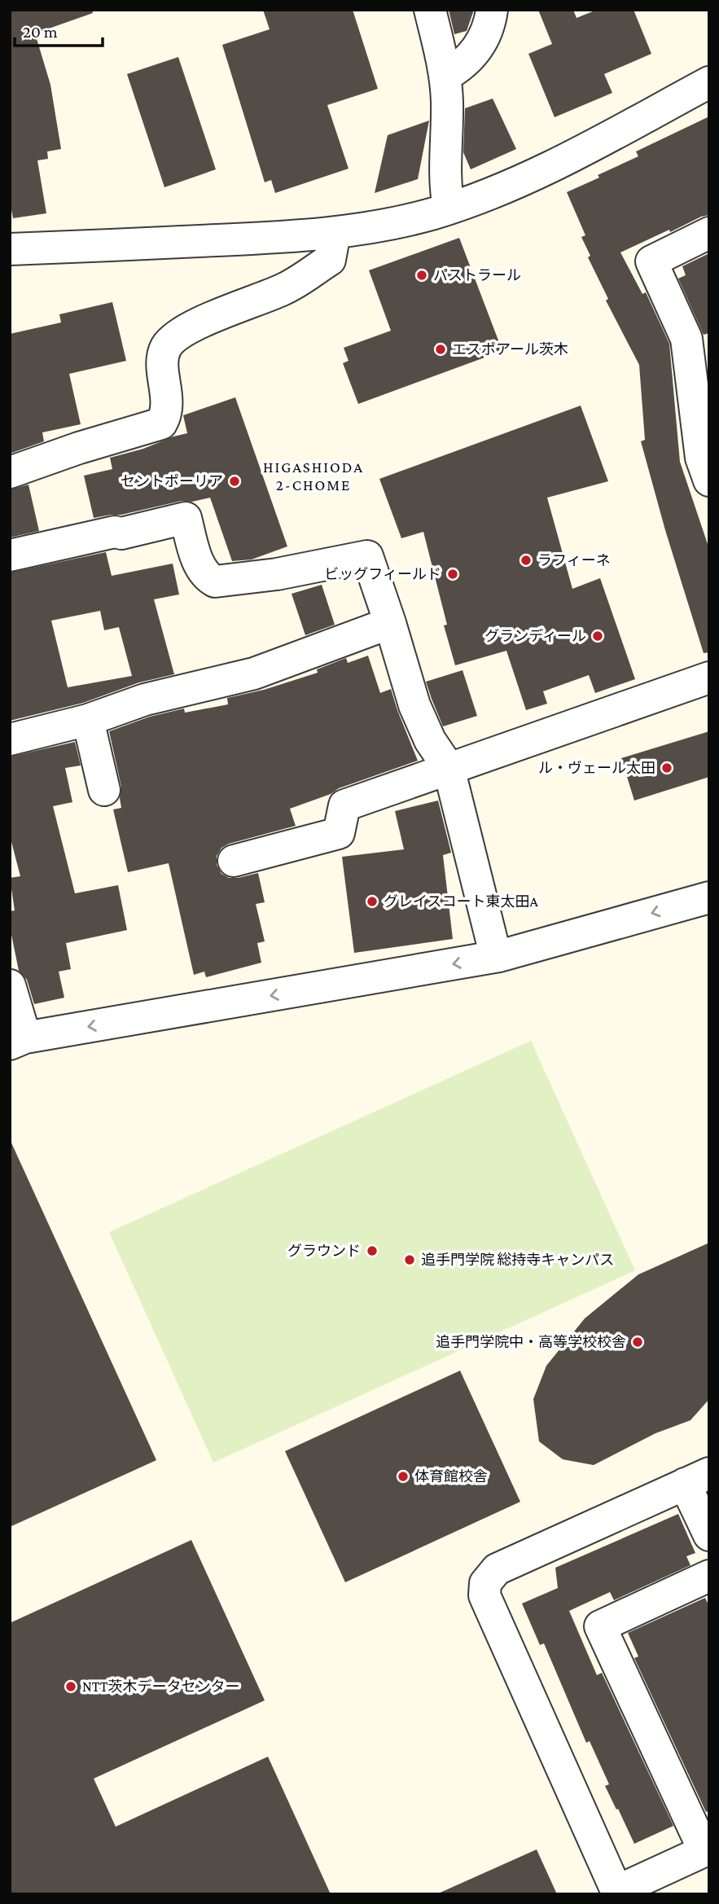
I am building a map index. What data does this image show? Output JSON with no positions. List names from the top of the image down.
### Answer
{
  "districts": ["HIGASHIODA 2-CHOME"],
  "places": [
    "パストラール",
    "エスポアール茨木",
    "セントポーリア",
    "ラフィーネ",
    "ビッグフィールド",
    "グランディール",
    "ル・ヴェール太田",
    "グレイスコート東太田A",
    "グラウンド",
    "追手門学院 総持寺キャンパス",
    "追手門学院中・高等学校校舎",
    "体育館校舎",
    "NTT茨木データセンター"
  ],
  "scale_bar": "20 m"
}
